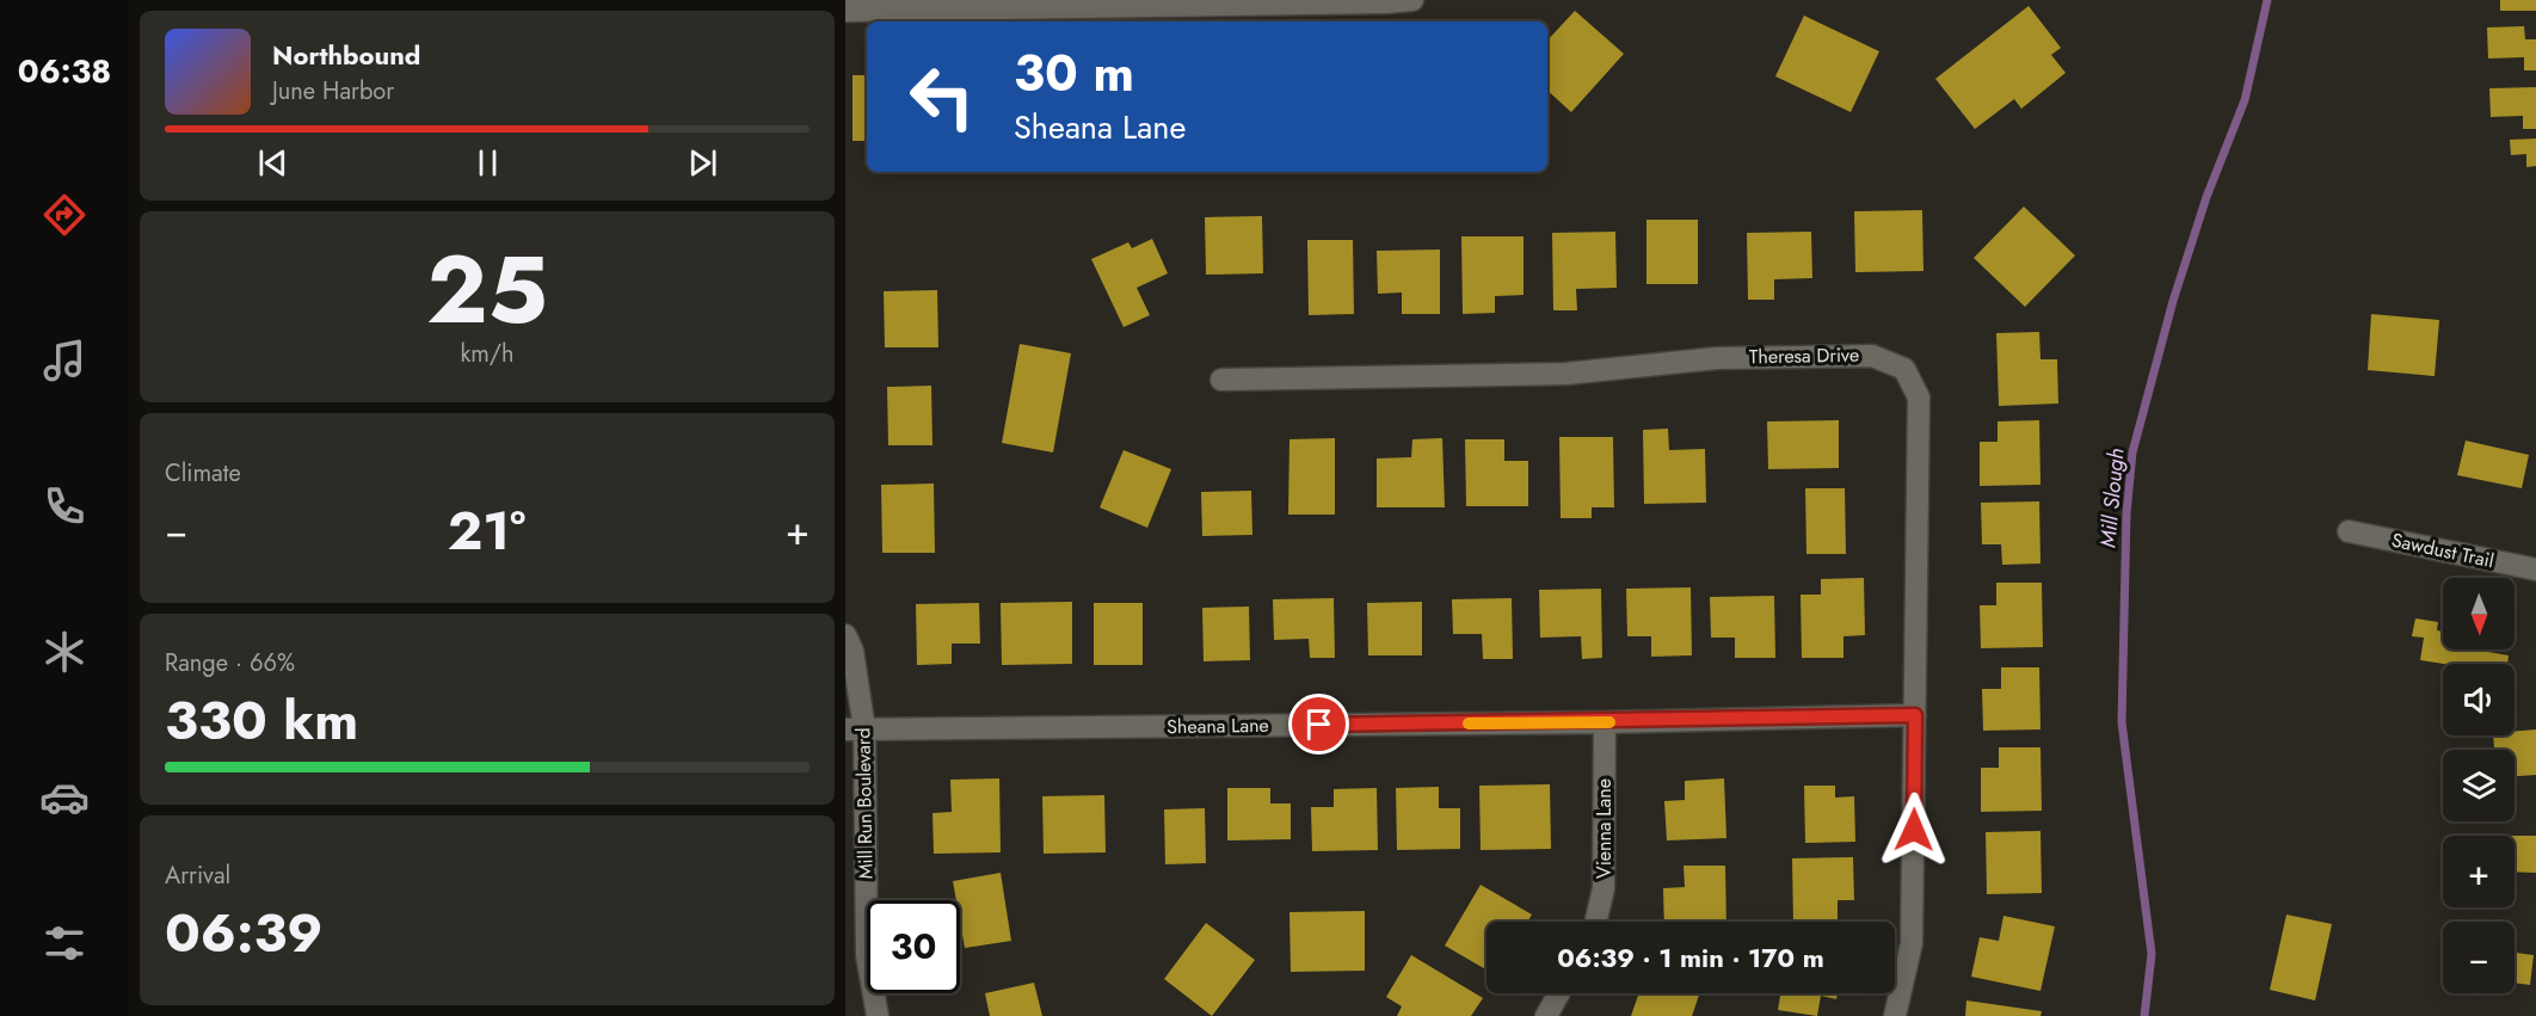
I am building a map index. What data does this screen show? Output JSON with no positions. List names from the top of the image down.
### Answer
{
  "streets": {
    "street": [
      "Theresa Drive",
      "Sawdust Trail",
      "Sheana Lane",
      "Mill Run Boulevard",
      "Vienna Lane"
    ]
  },
  "crossings": [
    ["Theresa Drive", "Sheana Lane"],
    ["Sheana Lane", "Mill Run Boulevard"],
    ["Sheana Lane", "Vienna Lane"]
  ],
  "water": ["Mill Slough"],
  "north": "bottom",
  "page": {
    "tabs": "06:38",
    "turn": ["30 m", "Sheana Lane"],
    "song": ["Northbound", "June Harbor"],
    "tile": [
      ["25", "km/h"],
      "Climate",
      ["Range · 66%", "330 km"],
      ["Arrival", "06:39"]
    ],
    "heat": ["−", "21°", "+"],
    "map_buttons": ["+", "−"],
    "limit": "30",
    "trip": "06:39 · 1 min · 170 m"
  }
}
